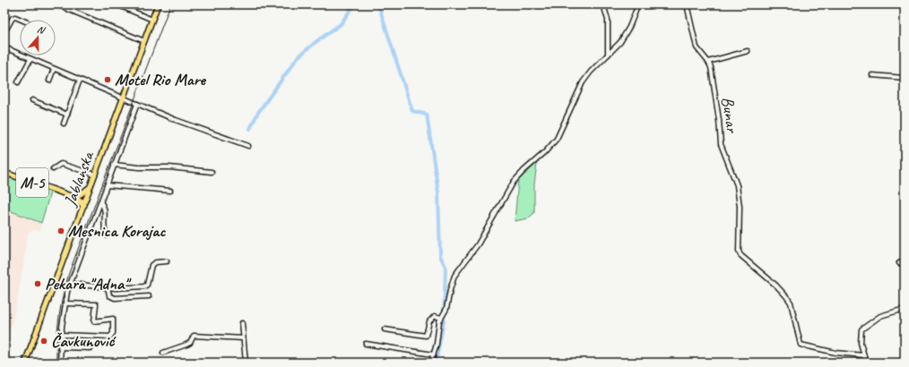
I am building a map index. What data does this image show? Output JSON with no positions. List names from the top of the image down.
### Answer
{
  "streets": {
    "main road": ["Jablanska", "M-5"],
    "street": ["Bunar"]
  },
  "crossings": [
    ["Jablanska", "M-5"]
  ],
  "places": [
    "Motel Rio Mare",
    "Mesnica Korajac",
    "Pekara \"Adna\"",
    "Čavkunović"
  ],
  "north": "top"
}
